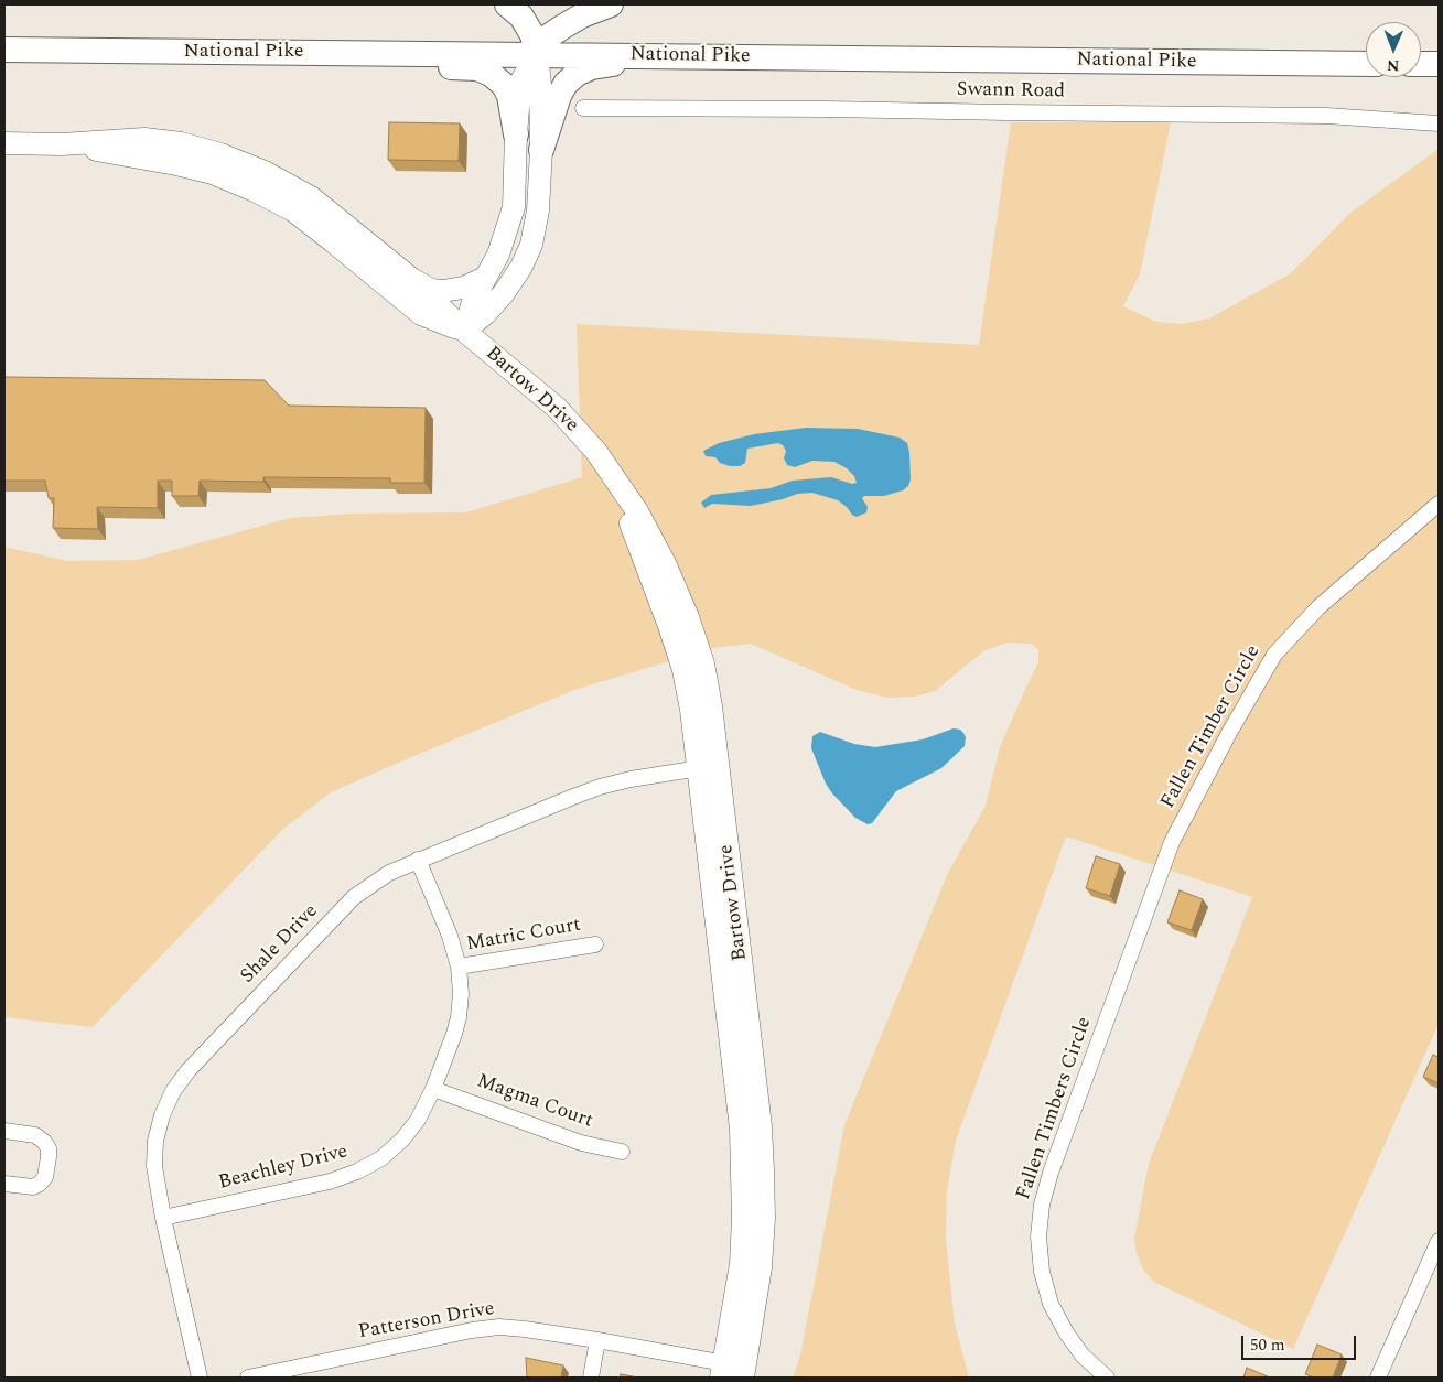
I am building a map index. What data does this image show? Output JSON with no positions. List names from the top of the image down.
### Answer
{
  "streets": {
    "main road": ["National Pike"],
    "street": [
      "Swann Road",
      "Bartow Drive",
      "Fallen Timber Circle",
      "Matric Court",
      "Shale Drive",
      "Magma Court",
      "Fallen Timbers Circle",
      "Beachley Drive",
      "Patterson Drive"
    ]
  },
  "crossings": [
    ["Bartow Drive", "Shale Drive"],
    ["Bartow Drive", "Patterson Drive"],
    ["Fallen Timber Circle", "Fallen Timbers Circle"],
    ["Matric Court", "Beachley Drive"],
    ["Shale Drive", "Beachley Drive"],
    ["Magma Court", "Beachley Drive"]
  ],
  "scale_bar": "50 m",
  "north": "bottom"
}
